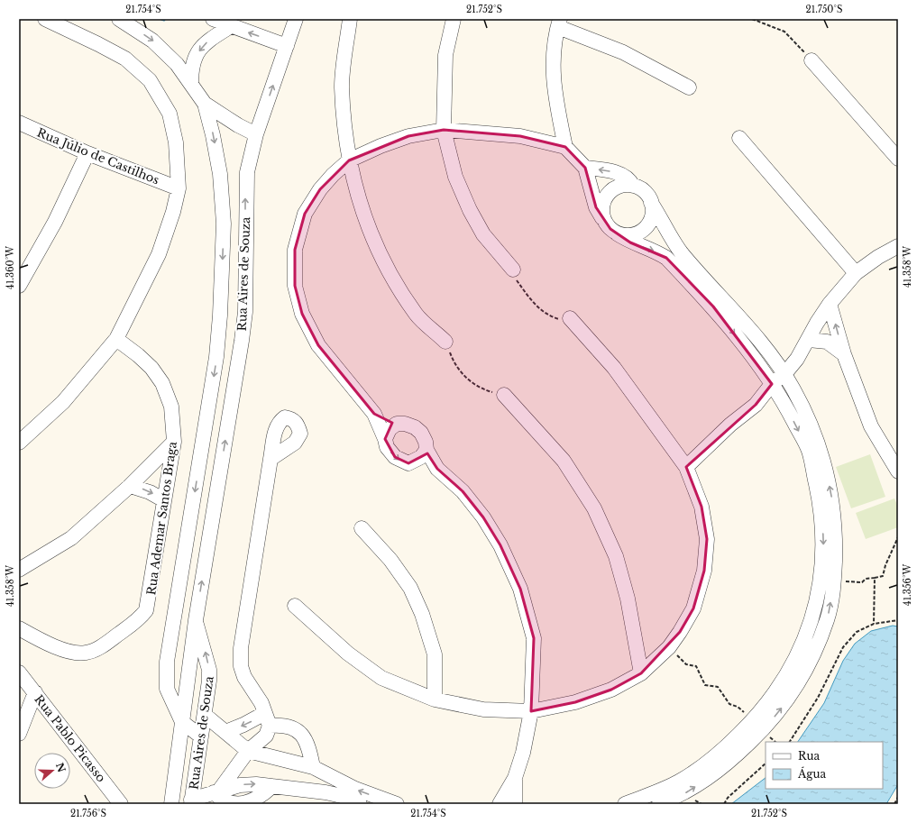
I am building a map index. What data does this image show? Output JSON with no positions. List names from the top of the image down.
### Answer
{
  "streets": {
    "street": [
      "Rua Júlio de Castilhos",
      "Rua Aires de Souza",
      "Rua Ademar Santos Braga",
      "Rua Pablo Picasso"
    ]
  },
  "legend": ["Rua", "Água"],
  "north": "right",
  "coordinates": [
    "21.754°S",
    "21.752°S",
    "21.750°S",
    "41.358°W",
    "41.360°W",
    "41.356°W",
    "21.756°S"
  ]
}
